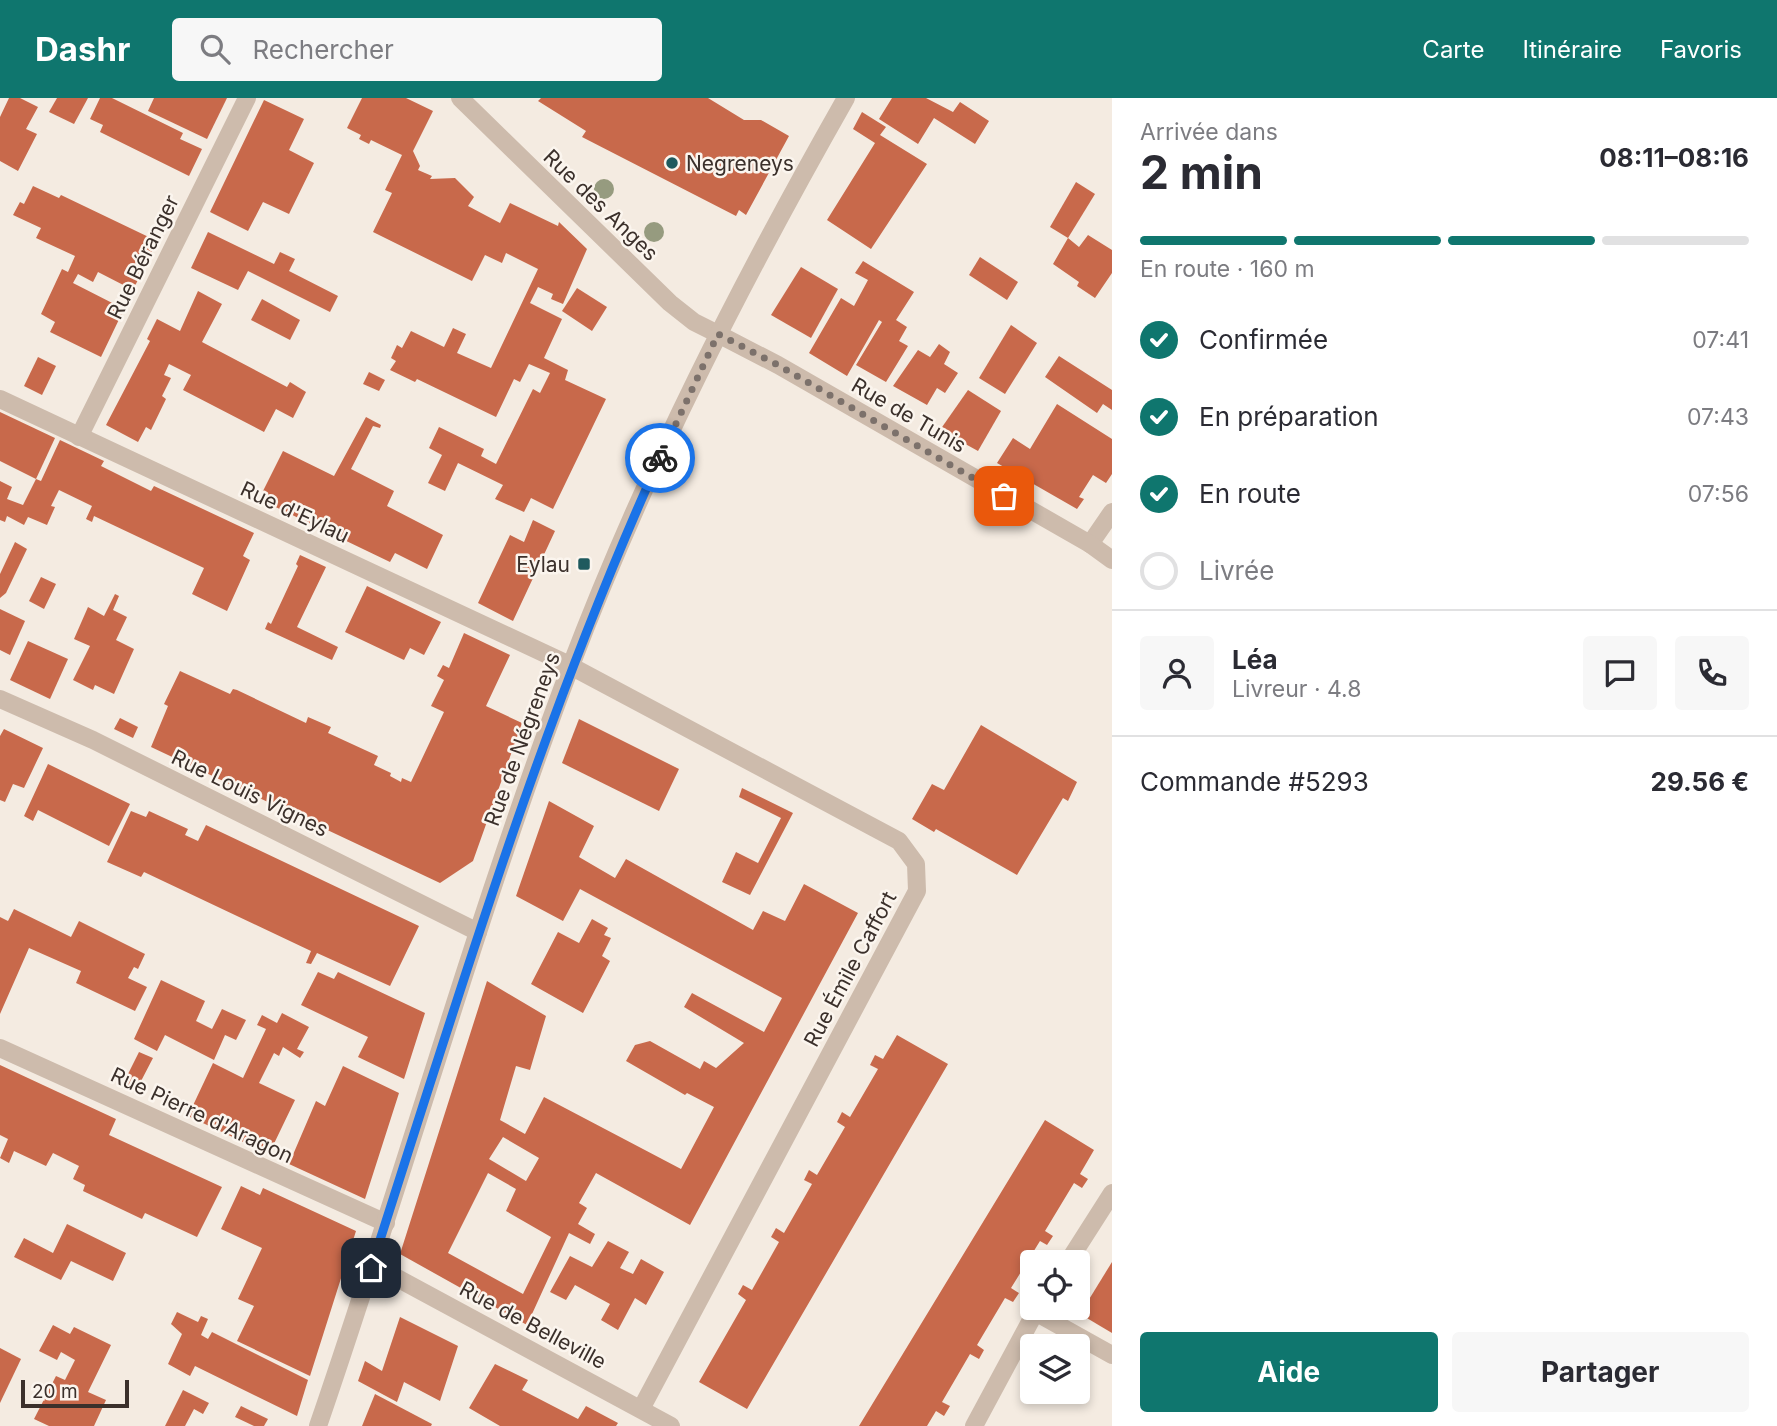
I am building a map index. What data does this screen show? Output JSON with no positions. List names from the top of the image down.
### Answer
{
  "streets": {
    "street": [
      "Rue des Anges",
      "Rue Béranger",
      "Rue de Tunis",
      "Rue d'Eylau",
      "Rue de Négreneys",
      "Rue Louis Vignes",
      "Rue Émile Caffort",
      "Rue Pierre d'Aragon",
      "Rue de Belleville"
    ]
  },
  "crossings": [
    ["Rue des Anges", "Rue de Tunis"],
    ["Rue des Anges", "Rue de Négreneys"],
    ["Rue Béranger", "Rue d'Eylau"],
    ["Rue de Tunis", "Rue de Négreneys"],
    ["Rue d'Eylau", "Rue de Négreneys"],
    ["Rue d'Eylau", "Rue Émile Caffort"],
    ["Rue de Négreneys", "Rue Louis Vignes"],
    ["Rue de Négreneys", "Rue Émile Caffort"],
    ["Rue de Négreneys", "Rue Pierre d'Aragon"],
    ["Rue de Négreneys", "Rue de Belleville"],
    ["Rue Émile Caffort", "Rue de Belleville"]
  ],
  "places": {
    "other": ["Negreneys"],
    "transit": ["Eylau"]
  },
  "scale_bar": "20 m",
  "page": {
    "header": "Dashr",
    "search": "Rechercher",
    "nav": ["Carte", "Itinéraire", "Favoris"],
    "heading": ["2 min", "Arrivée dans", "08:11–08:16"],
    "panel": [
      "Léa",
      "Livreur · 4.8",
      "Commande #5293",
      "29.56 €"
    ],
    "bar": "En route · 160 m",
    "list": [
      ["Confirmée", "07:41"],
      ["En préparation", "07:43"],
      ["En route", "07:56"],
      "Livrée"
    ],
    "buttons": ["Aide", "Partager"],
    "scale": "20 m"
  }
}
